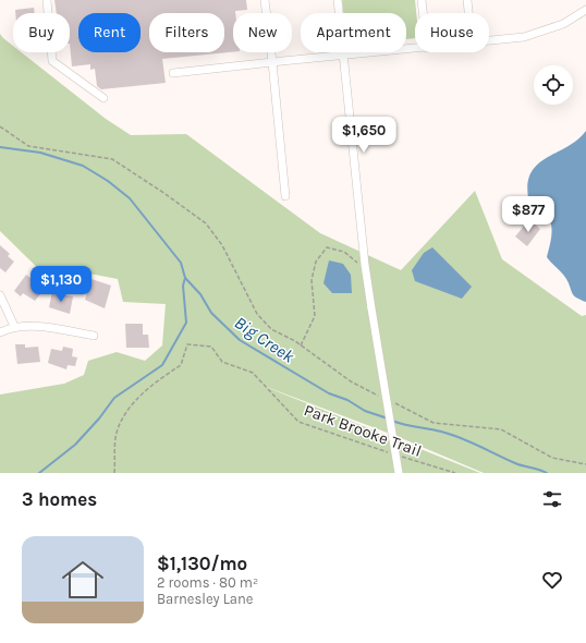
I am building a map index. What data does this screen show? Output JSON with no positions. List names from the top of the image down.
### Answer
{
  "streets": {
    "path": ["Park Brooke Trail"]
  },
  "water": ["Big Creek"],
  "page": {
    "chip": [
      "Buy",
      "Rent",
      "Filters",
      "New",
      "Apartment",
      "House"
    ],
    "price": ["$1,650", "$877", "$1,130"],
    "heading": "3 homes",
    "list": [
      {
        "name": "$1,130/mo",
        "note": "2 rooms · 80 m² · Barnesley Lane"
      }
    ]
  }
}
